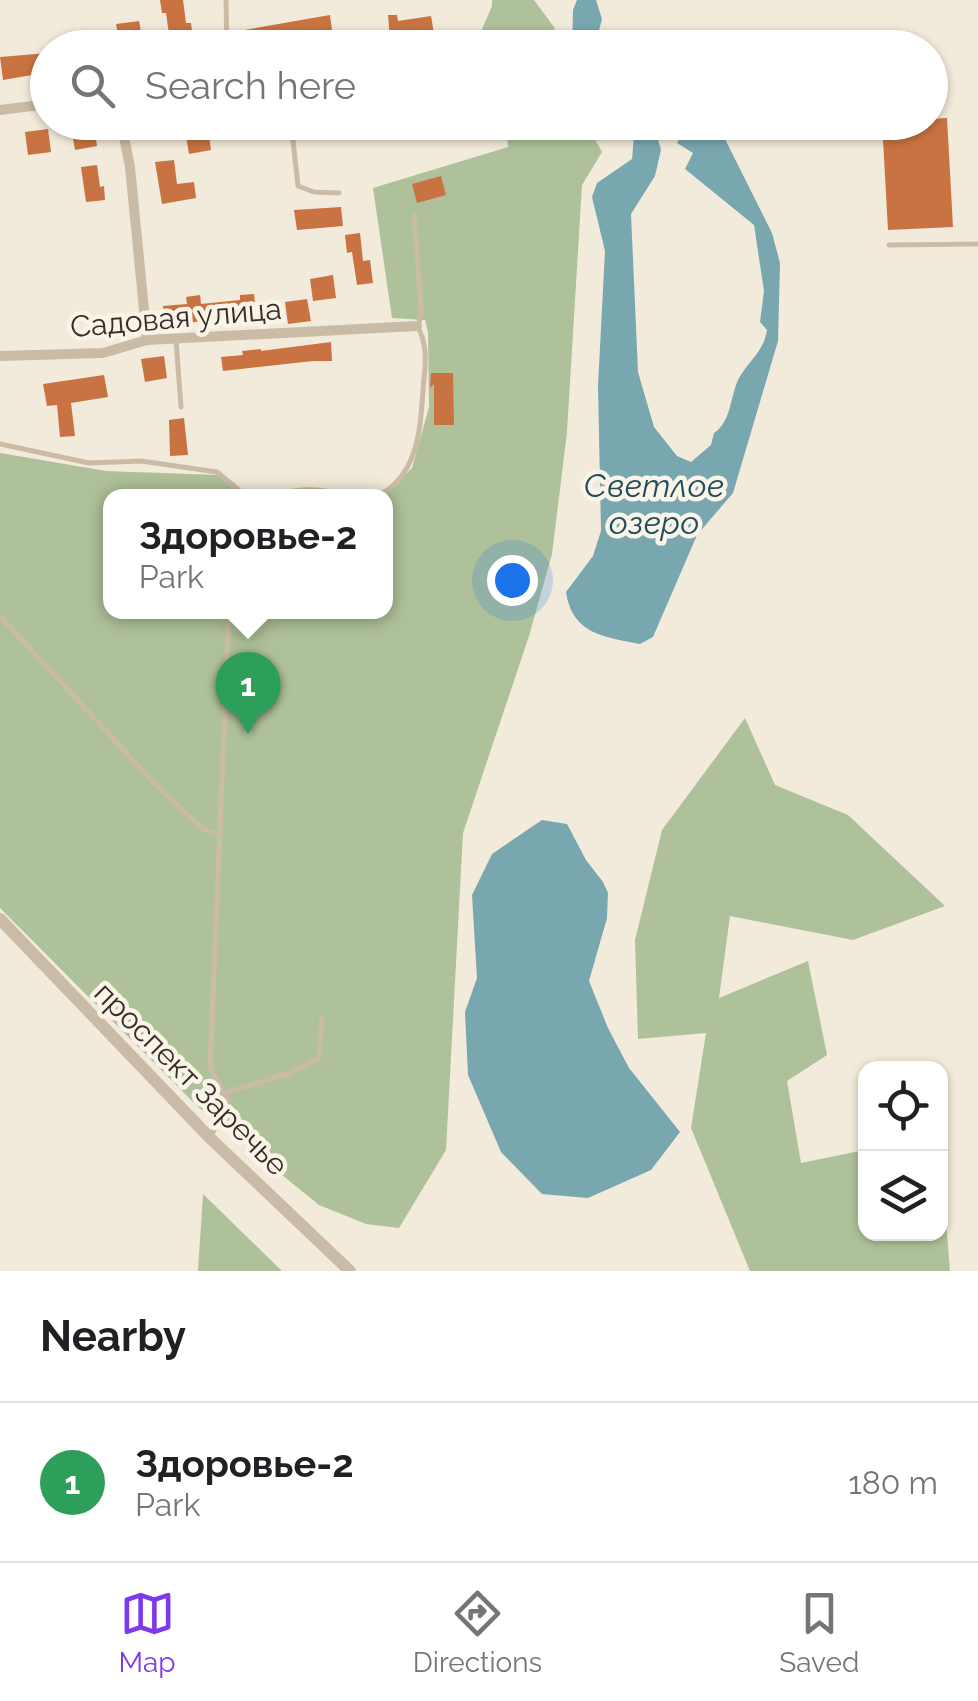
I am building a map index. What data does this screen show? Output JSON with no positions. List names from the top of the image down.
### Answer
{
  "streets": {
    "street": ["Садовая улица", "проспект Заречье"]
  },
  "water": ["Светлое озеро"],
  "page": {
    "search": "Search here",
    "popup": ["Здоровье-2", "Park"],
    "pins": "1",
    "heading": "Nearby",
    "list": [
      {
        "mark": "1",
        "name": "Здоровье-2",
        "note": "Park",
        "value": "180 m"
      }
    ],
    "nav": ["Map", "Directions", "Saved"]
  }
}
